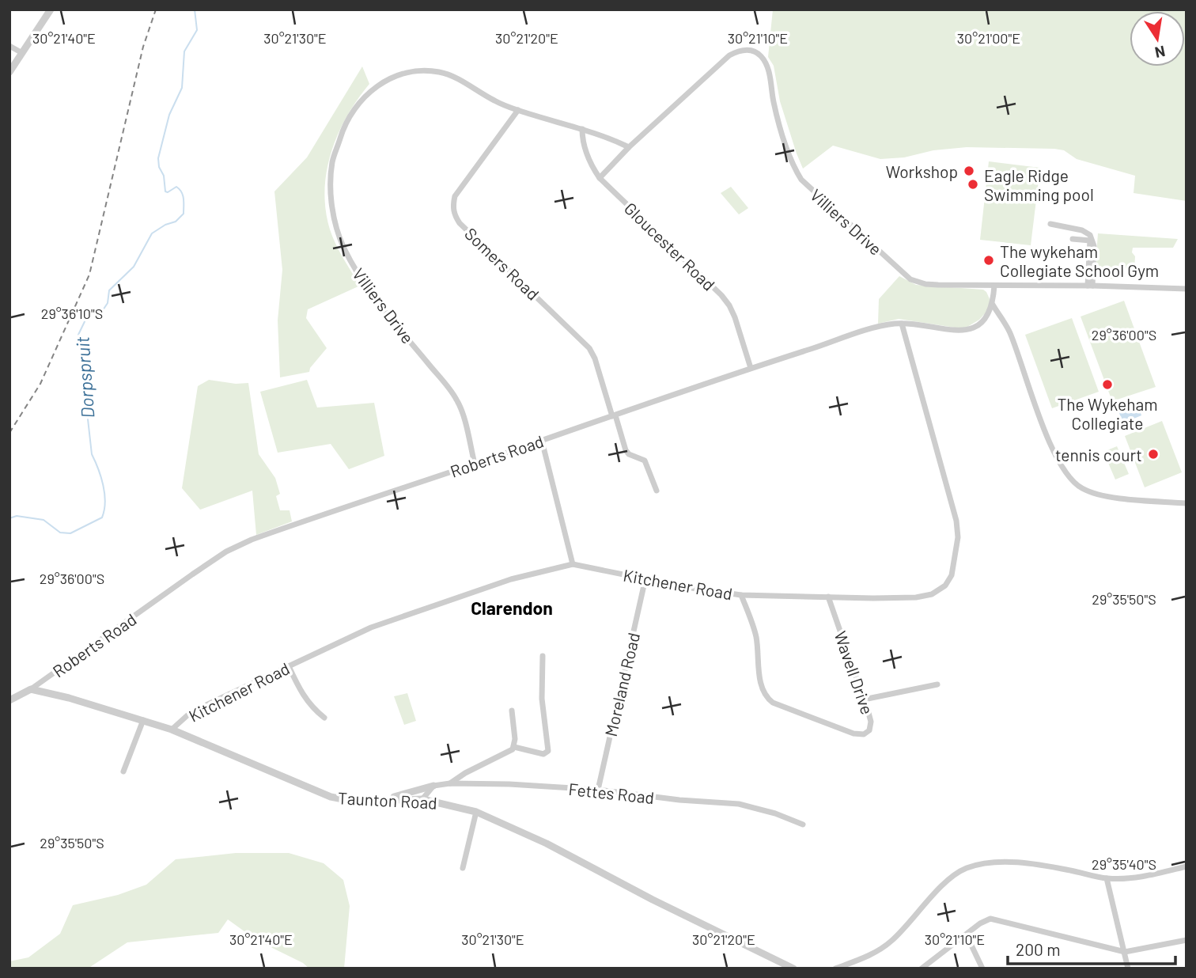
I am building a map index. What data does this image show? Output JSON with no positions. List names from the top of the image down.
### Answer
{
  "streets": {
    "street": [
      "Villiers Drive",
      "Gloucester Road",
      "Somers Road",
      "Roberts Road",
      "Kitchener Road",
      "Wavell Drive",
      "Moreland Road",
      "Fettes Road",
      "Taunton Road"
    ]
  },
  "crossings": [
    ["Villiers Drive", "Gloucester Road"],
    ["Villiers Drive", "Somers Road"],
    ["Villiers Drive", "Roberts Road"],
    ["Gloucester Road", "Roberts Road"],
    ["Somers Road", "Roberts Road"],
    ["Roberts Road", "Kitchener Road"],
    ["Roberts Road", "Taunton Road"],
    ["Kitchener Road", "Wavell Drive"],
    ["Kitchener Road", "Moreland Road"],
    ["Kitchener Road", "Taunton Road"],
    ["Moreland Road", "Fettes Road"]
  ],
  "districts": ["Clarendon"],
  "water": ["Dorpspruit"],
  "places": [
    "Workshop",
    "Eagle Ridge Swimming pool",
    "The wykeham Collegiate School Gym",
    "The Wykeham Collegiate",
    "tennis court"
  ],
  "scale_bar": "200 m",
  "north": "bottom",
  "coordinates": [
    "30°21'40\"E",
    "30°21'30\"E",
    "30°21'20\"E",
    "30°21'10\"E",
    "30°21'00\"E",
    "29°36'10\"S",
    "29°36'00\"S",
    "29°35'50\"S",
    "29°35'40\"S"
  ]
}
